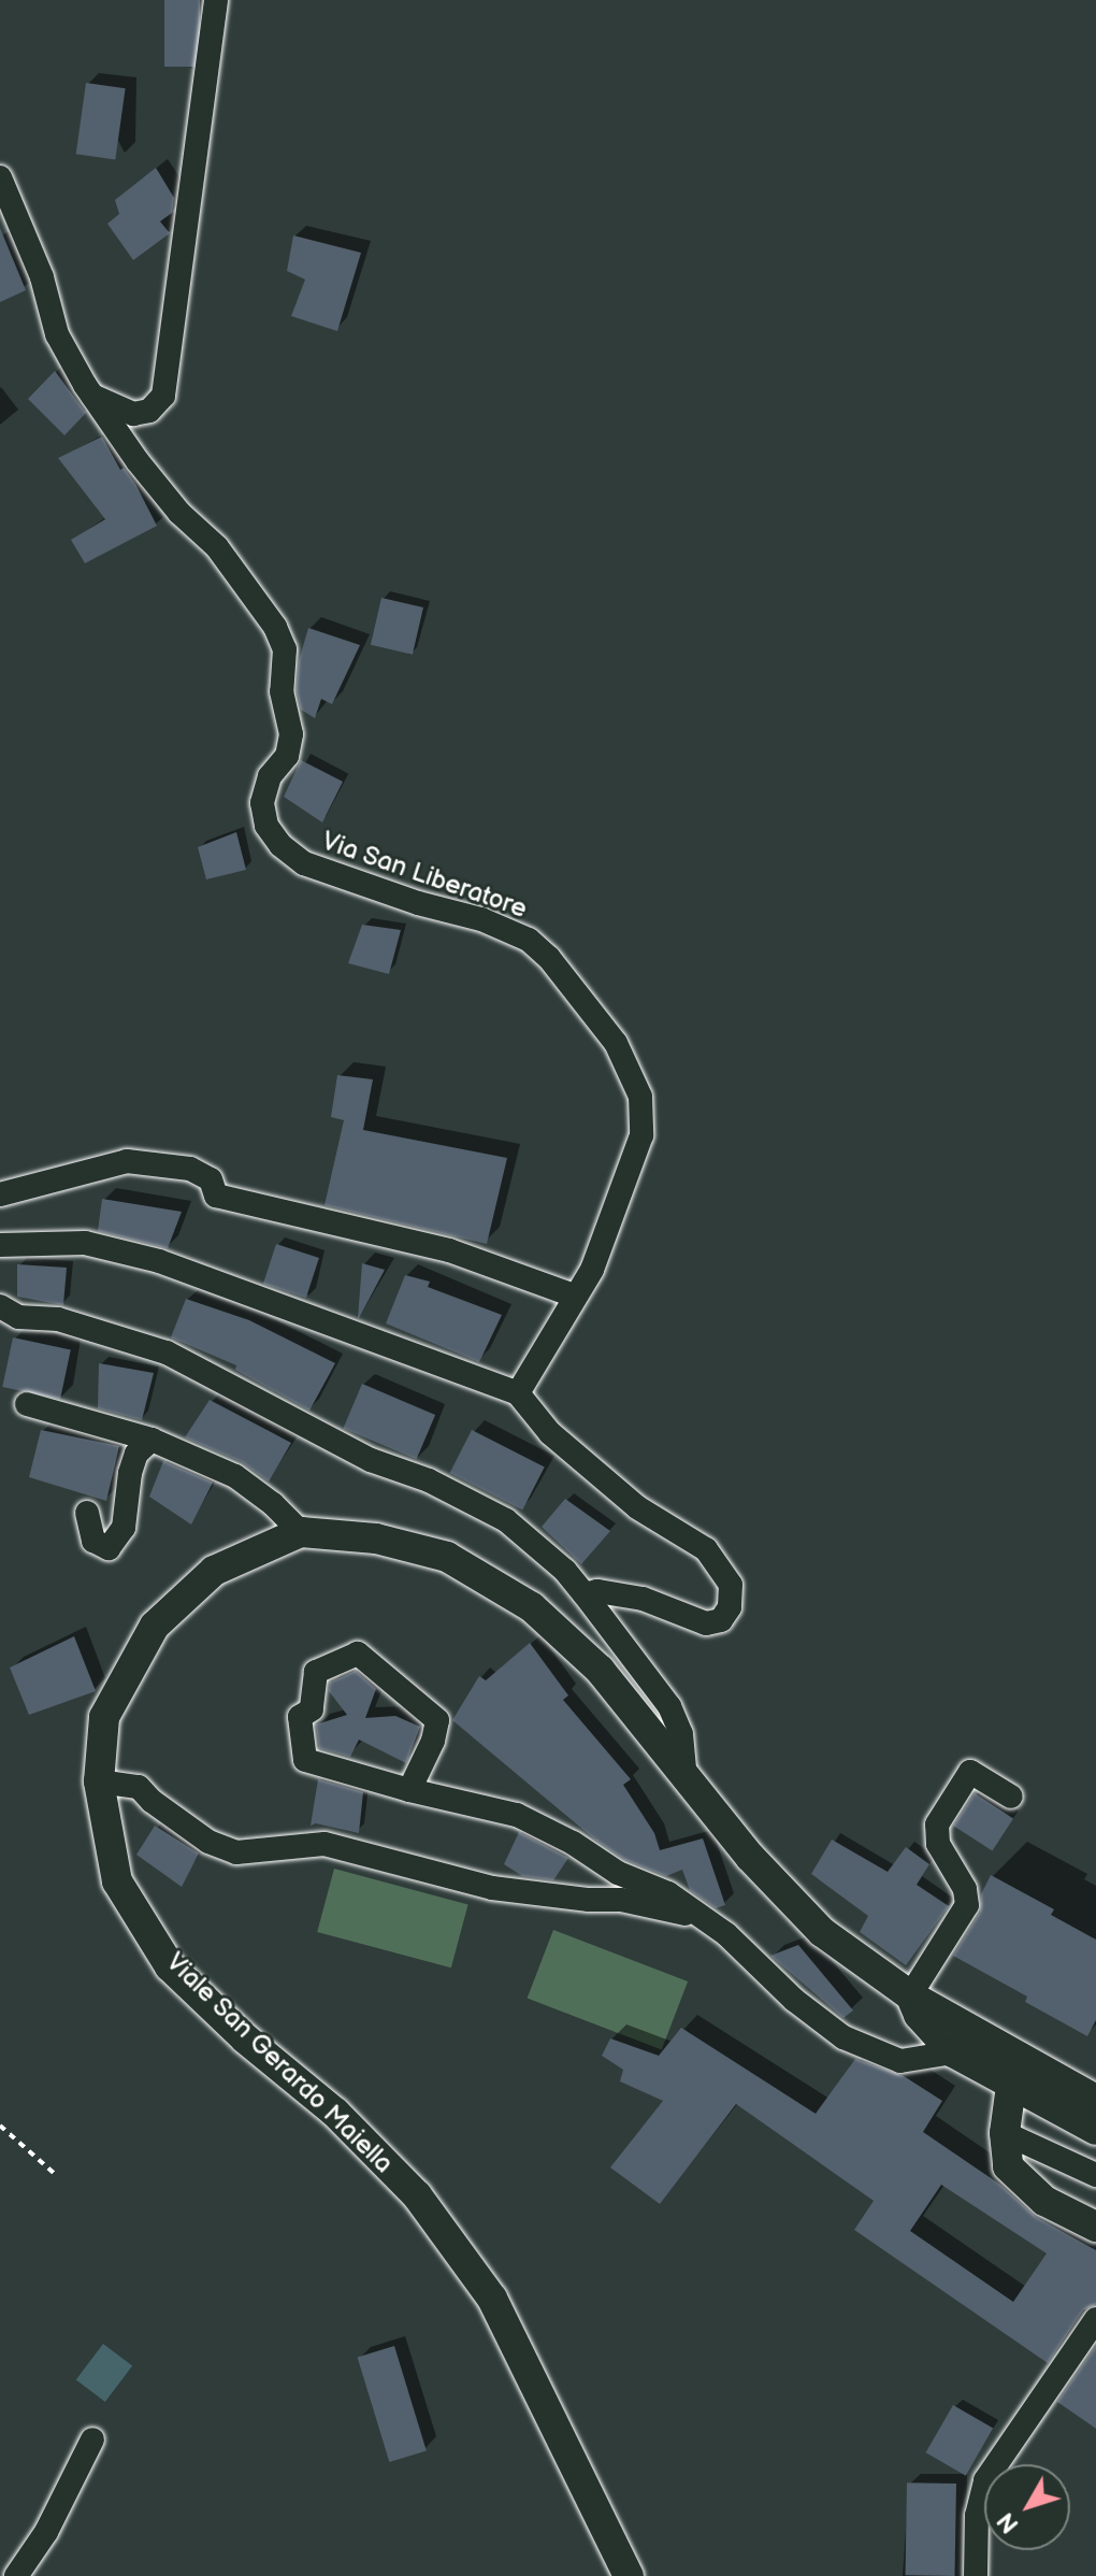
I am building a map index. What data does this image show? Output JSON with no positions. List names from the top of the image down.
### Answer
{
  "streets": {
    "main road": ["Viale San Gerardo Maiella"],
    "street": ["Via San Liberatore"]
  },
  "north": "bottom left"
}
